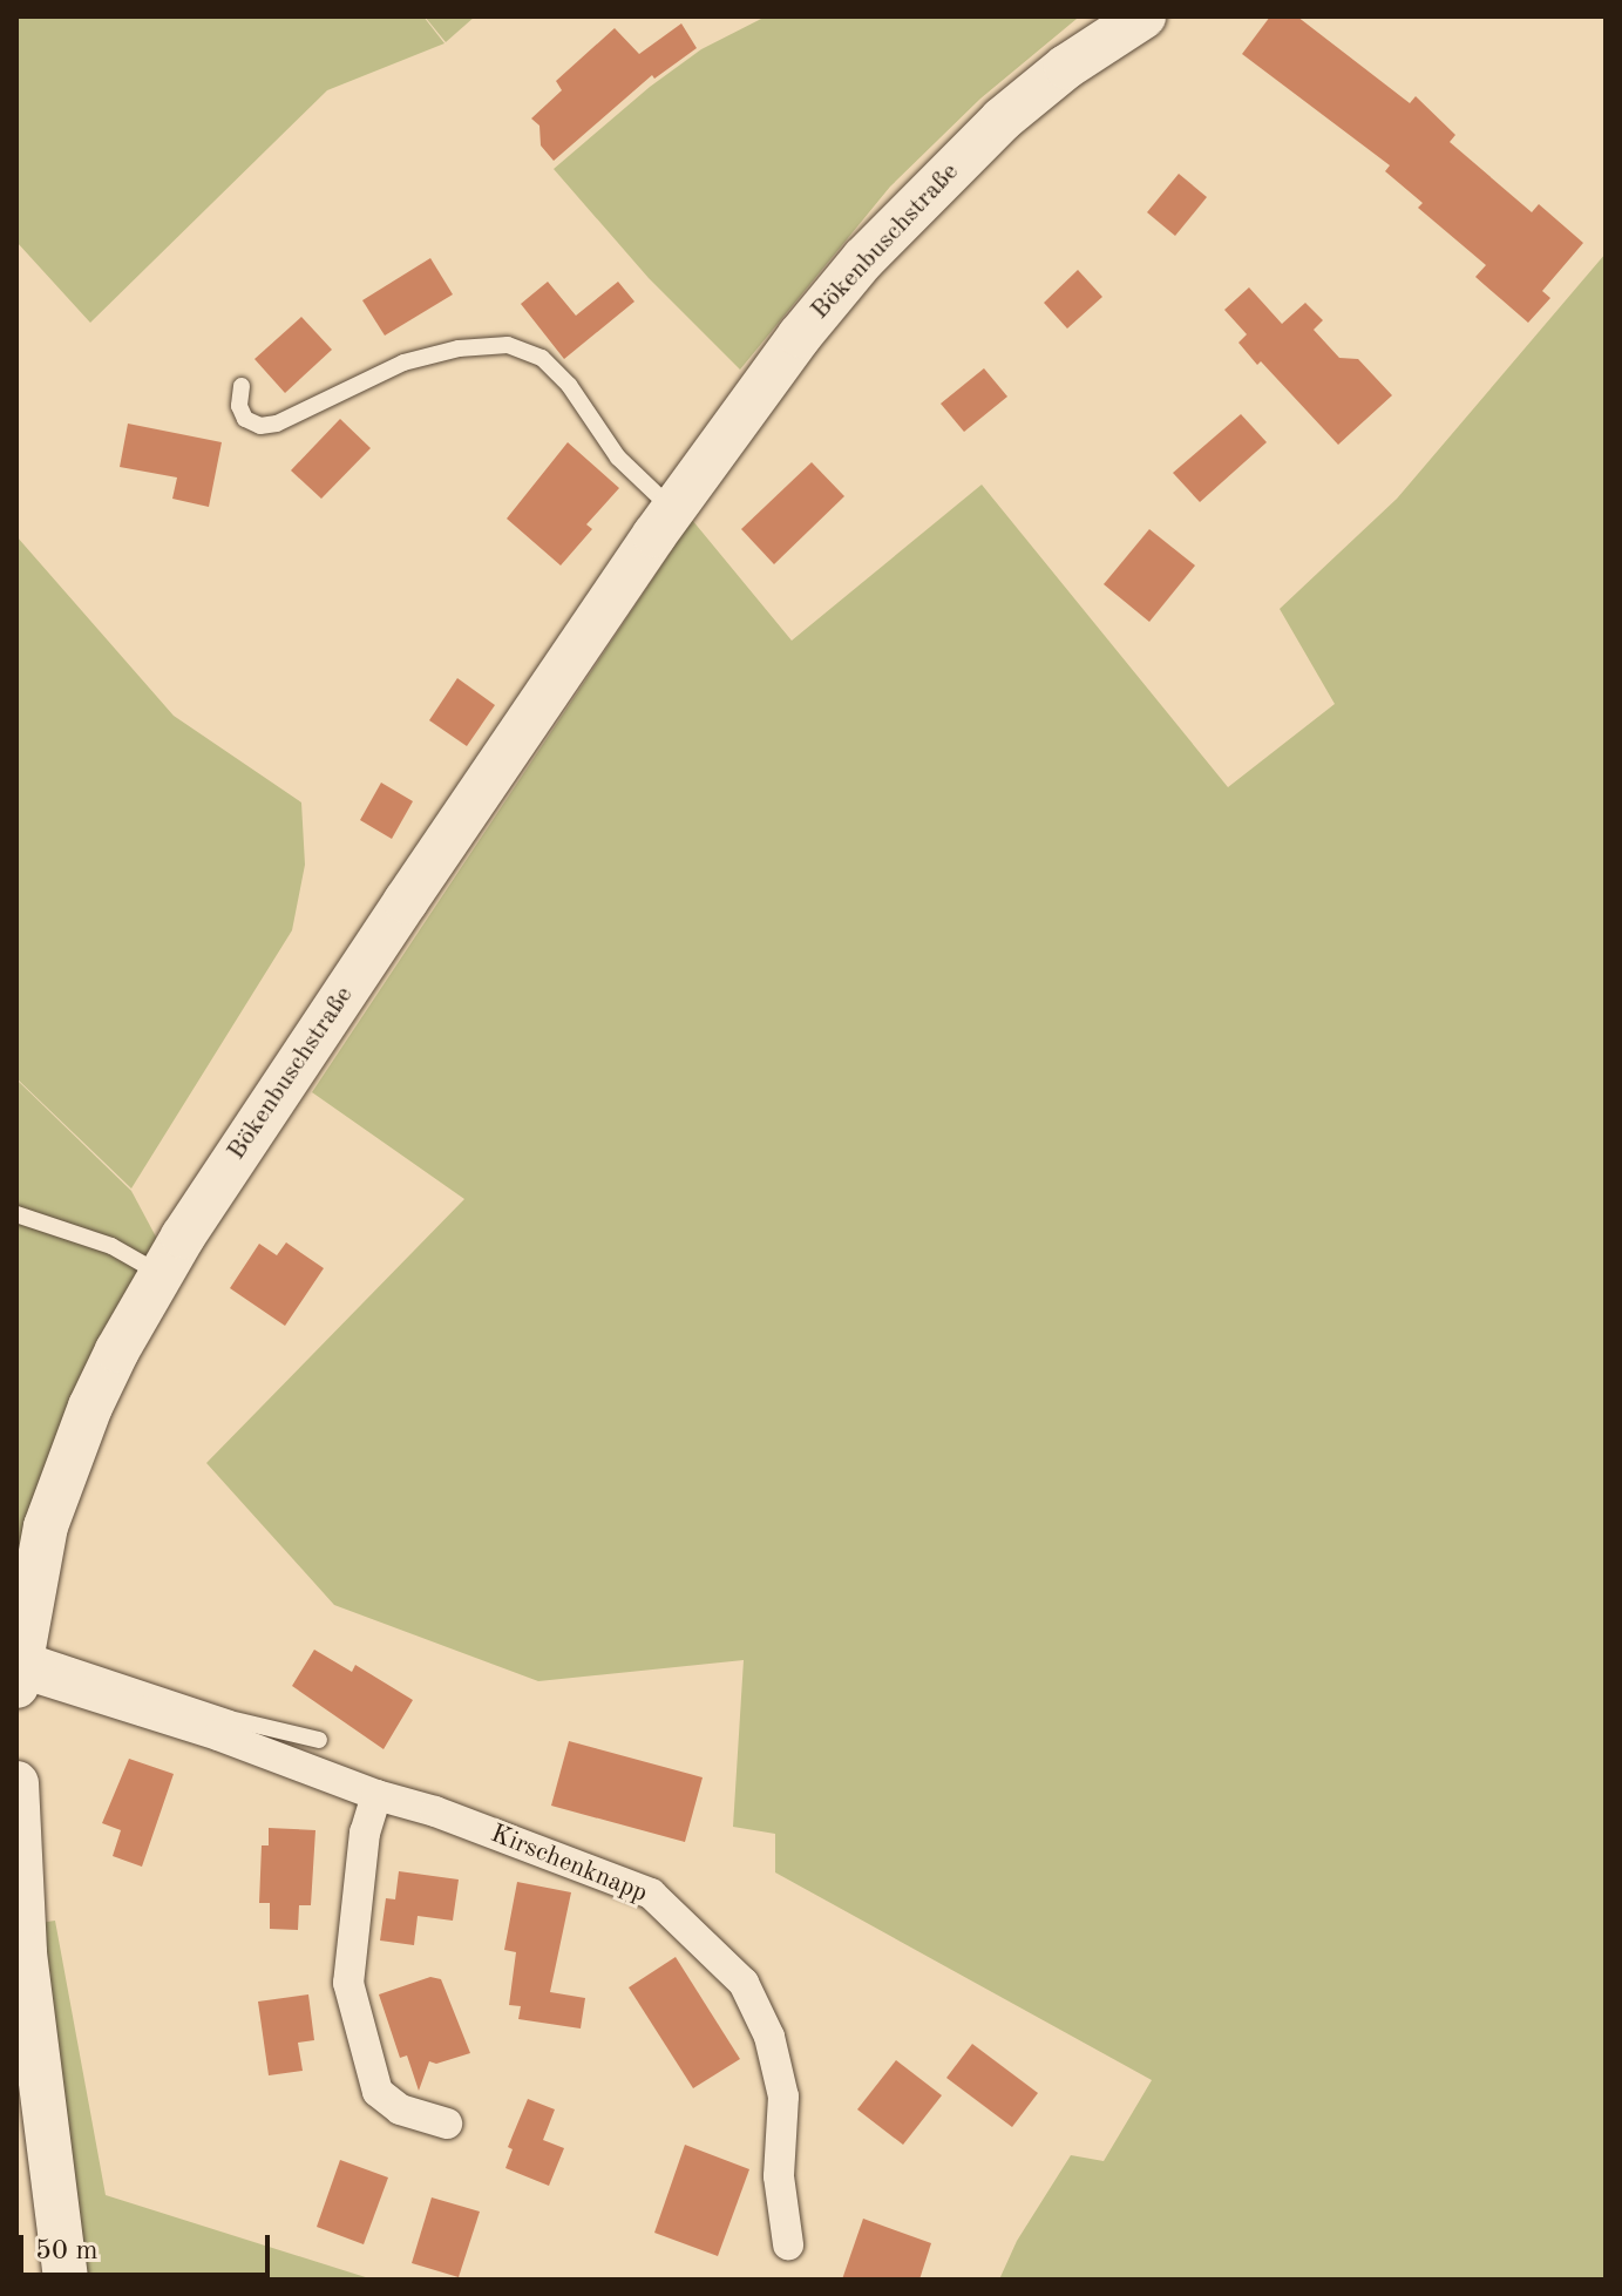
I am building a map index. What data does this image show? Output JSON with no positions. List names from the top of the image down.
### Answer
{
  "streets": {
    "main road": ["Bökenbuschstraße"],
    "street": ["Kirschenknapp"]
  },
  "crossings": [
    ["Bökenbuschstraße", "Kirschenknapp"]
  ],
  "scale_bar": "50 m"
}
